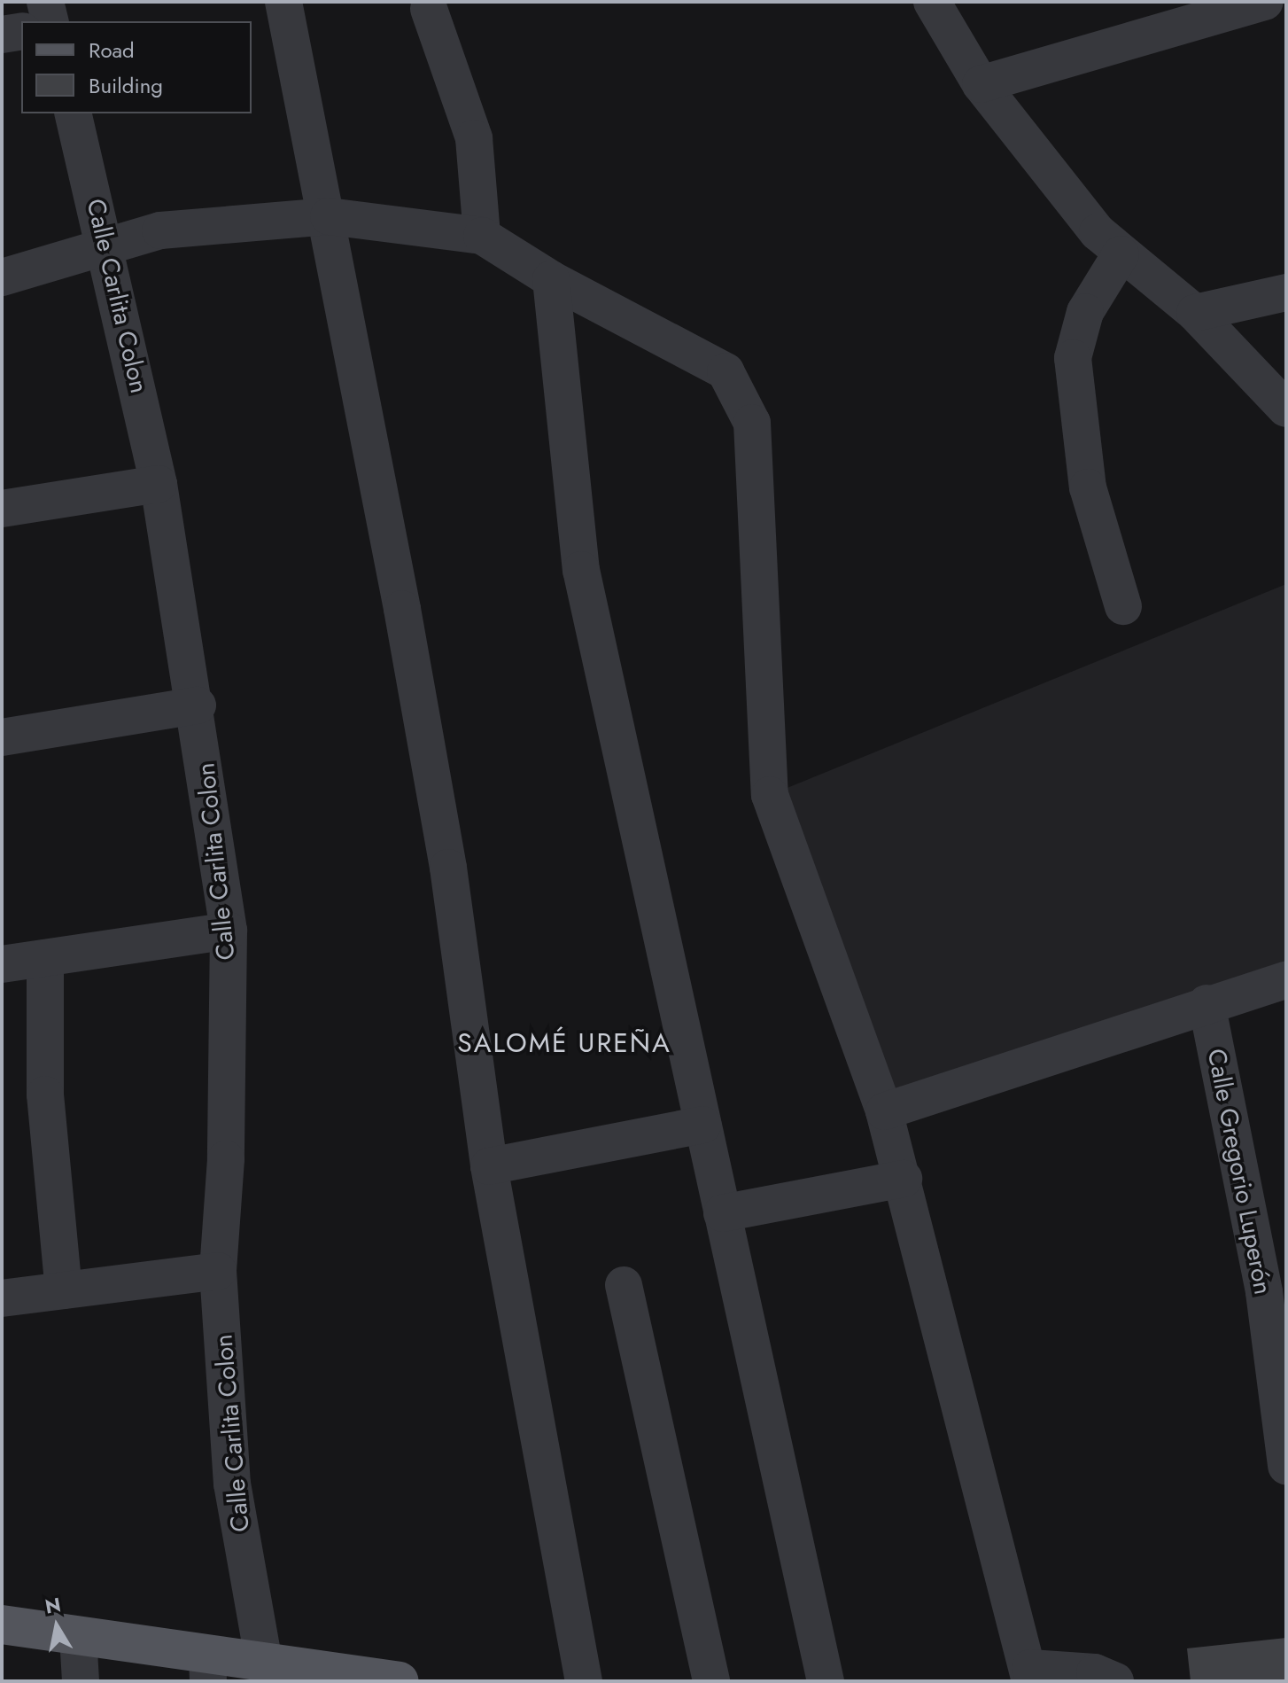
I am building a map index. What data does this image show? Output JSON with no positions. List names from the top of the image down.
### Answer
{
  "streets": {
    "street": ["Calle Carlita Colon", "Calle Gregorio Luperón"]
  },
  "districts": ["SALOMÉ UREÑA"],
  "legend": ["Road", "Building"],
  "north": "top"
}
